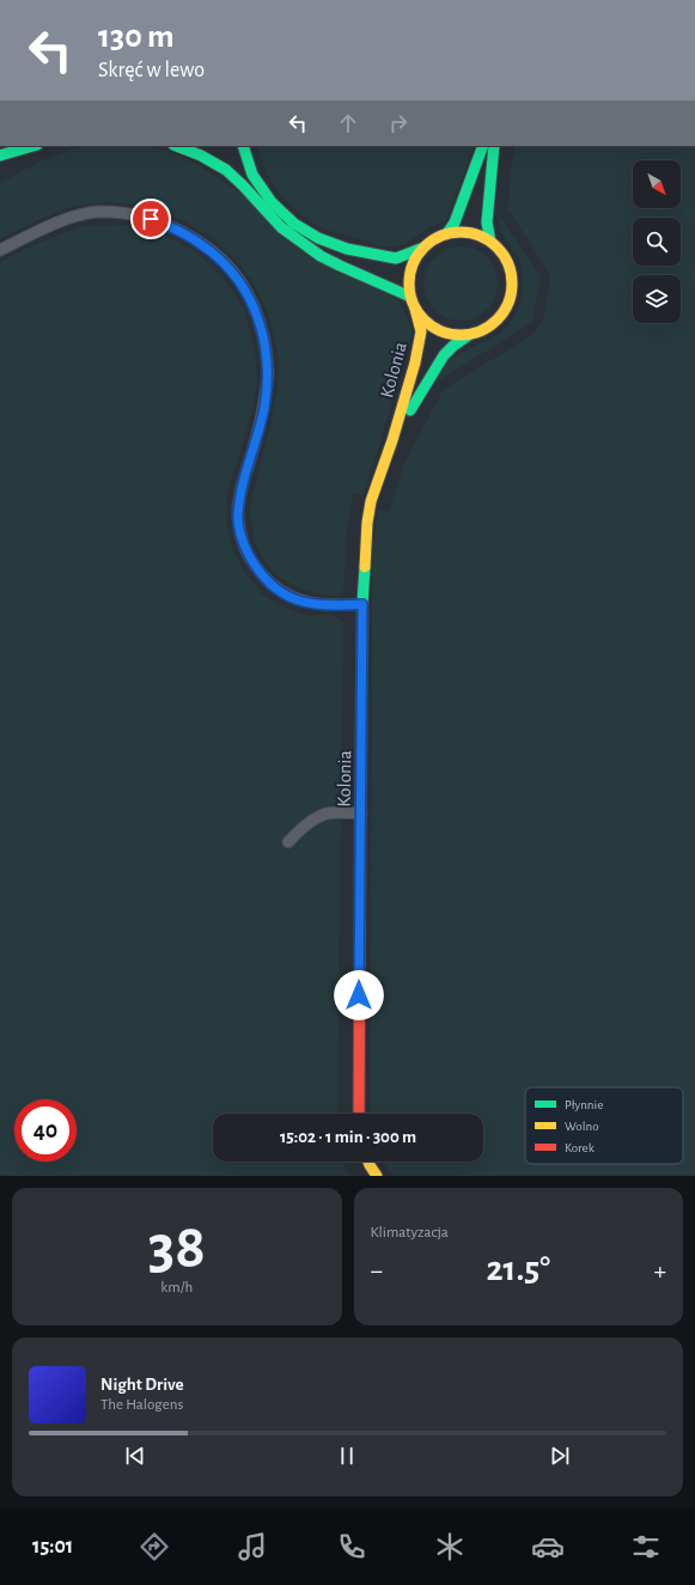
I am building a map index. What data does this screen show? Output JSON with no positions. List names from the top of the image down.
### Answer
{
  "streets": {
    "main road": ["Kolonia"]
  },
  "legend": ["Płynnie", "Wolno", "Korek"],
  "north": "bottom right",
  "page": {
    "turn": ["130 m", "Skręć w lewo"],
    "limit": "40",
    "trip": "15:02 · 1 min · 300 m",
    "tile": [
      ["38", "km/h"],
      "Klimatyzacja"
    ],
    "heat": ["−", "21.5°", "+"],
    "song": ["Night Drive", "The Halogens"],
    "tabs": "15:01"
  }
}
